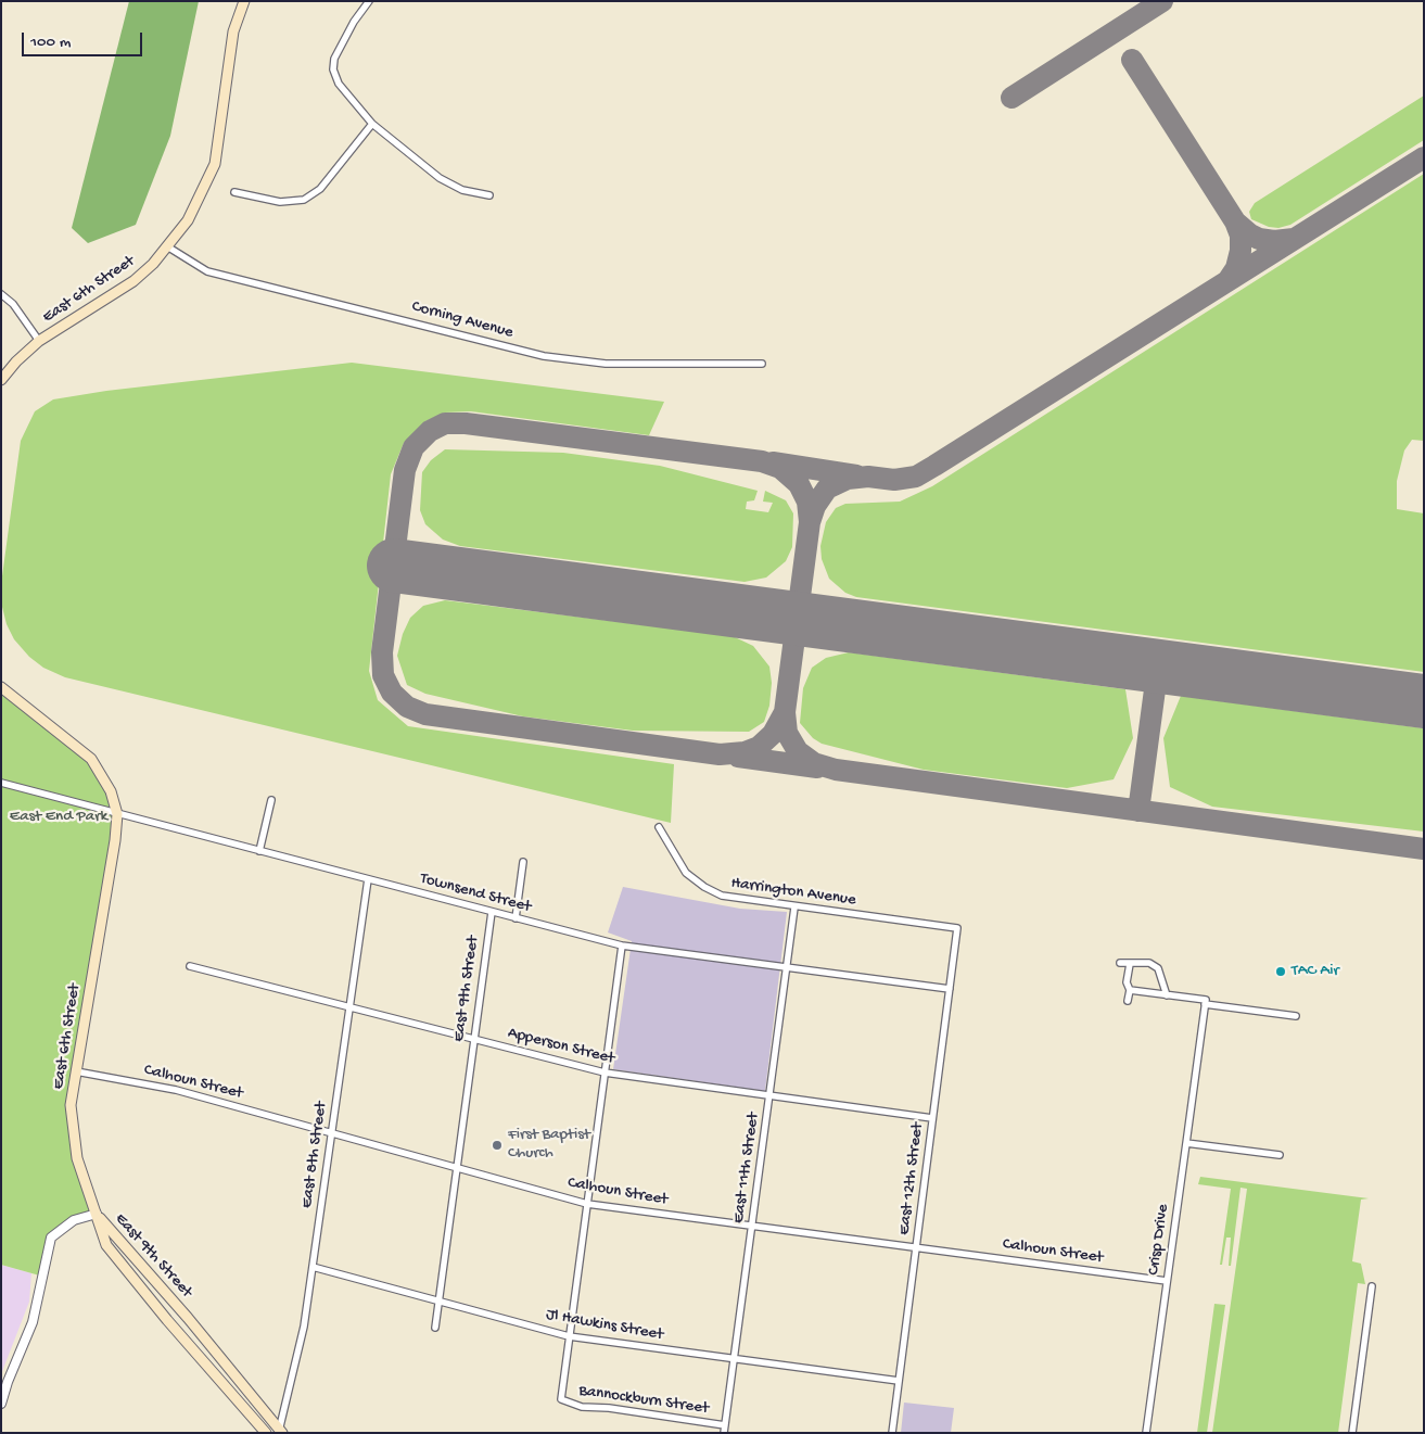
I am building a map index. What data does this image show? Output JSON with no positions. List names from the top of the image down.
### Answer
{
  "streets": {
    "main road": ["East 6th Street", "East 9th Street"],
    "street": [
      "Corning Avenue",
      "Harrington Avenue",
      "Townsend Street",
      "Apperson Street",
      "Calhoun Street",
      "East 8th Street",
      "East 11th Street",
      "East 12th Street",
      "Crisp Drive",
      "Jl Hawkins Street",
      "Bannockburn Street"
    ]
  },
  "crossings": [
    ["East 6th Street", "Corning Avenue"],
    ["East 6th Street", "Townsend Street"],
    ["East 6th Street", "East 9th Street"],
    ["East 6th Street", "Calhoun Street"],
    ["Harrington Avenue", "East 11th Street"],
    ["Harrington Avenue", "East 12th Street"],
    ["Townsend Street", "East 9th Street"],
    ["Townsend Street", "East 8th Street"],
    ["Townsend Street", "East 11th Street"],
    ["Townsend Street", "East 12th Street"],
    ["East 9th Street", "Apperson Street"],
    ["East 9th Street", "Calhoun Street"],
    ["East 9th Street", "East 8th Street"],
    ["East 9th Street", "Jl Hawkins Street"],
    ["Apperson Street", "East 8th Street"],
    ["Apperson Street", "East 11th Street"],
    ["Apperson Street", "East 12th Street"],
    ["Calhoun Street", "East 8th Street"],
    ["Calhoun Street", "East 11th Street"],
    ["Calhoun Street", "East 12th Street"],
    ["Calhoun Street", "Crisp Drive"],
    ["East 8th Street", "Jl Hawkins Street"],
    ["East 11th Street", "Jl Hawkins Street"],
    ["East 11th Street", "Bannockburn Street"],
    ["East 12th Street", "Jl Hawkins Street"],
    ["Jl Hawkins Street", "Bannockburn Street"]
  ],
  "parks": ["East End Park"],
  "places": ["TAC Air", "First Baptist Church"],
  "scale_bar": "100 m"
}
